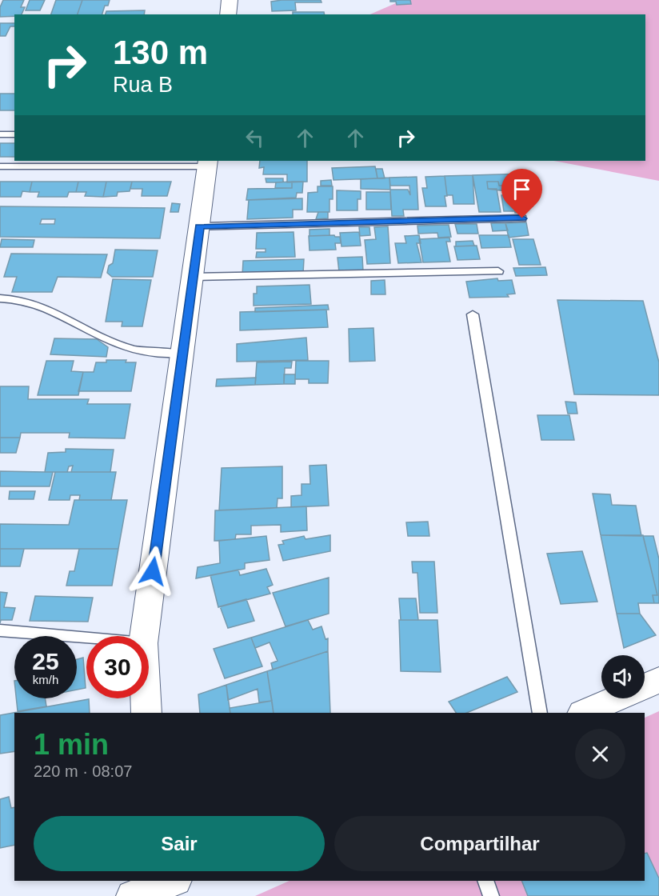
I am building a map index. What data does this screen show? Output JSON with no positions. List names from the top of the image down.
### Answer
{
  "page": {
    "turn": ["130 m", "Rua B"],
    "speed": "25 km/h",
    "limit": "30",
    "heading": ["1 min", "220 m · 08:07"],
    "buttons": ["Sair", "Compartilhar"]
  }
}
